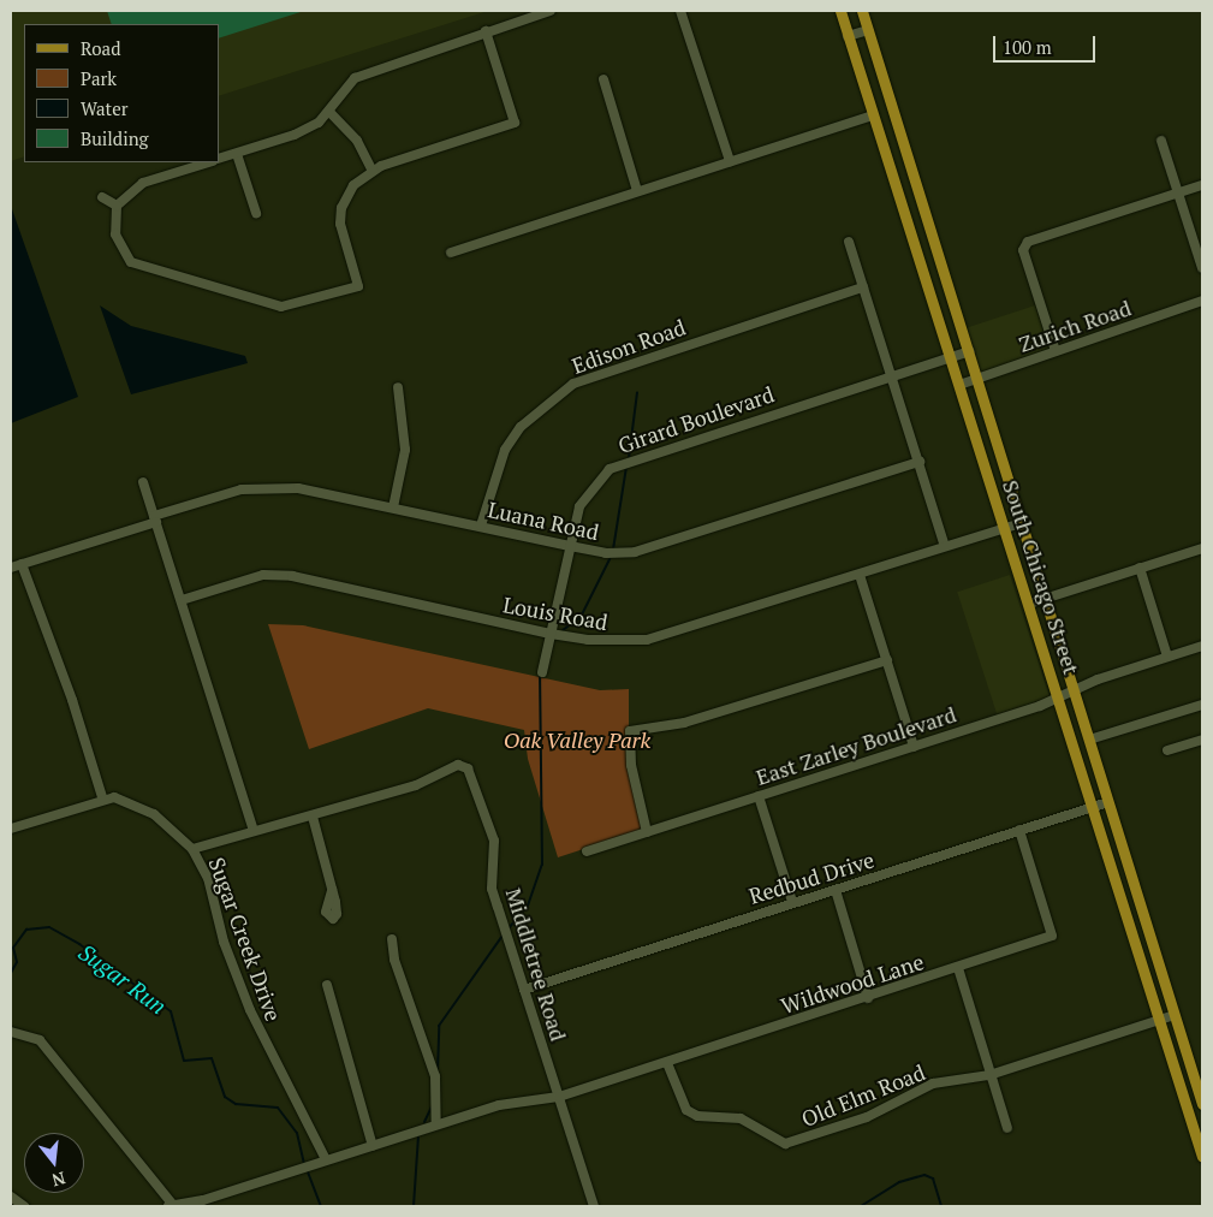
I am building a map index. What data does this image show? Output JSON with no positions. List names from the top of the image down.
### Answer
{
  "streets": {
    "main road": ["South Chicago Street"],
    "street": [
      "Zurich Road",
      "Edison Road",
      "Girard Boulevard",
      "Luana Road",
      "Louis Road",
      "East Zarley Boulevard",
      "Redbud Drive",
      "Sugar Creek Drive",
      "Middletree Road",
      "Wildwood Lane",
      "Old Elm Road"
    ]
  },
  "crossings": [
    ["Zurich Road", "South Chicago Street"],
    ["Edison Road", "Luana Road"],
    ["Girard Boulevard", "Luana Road"],
    ["Girard Boulevard", "South Chicago Street"],
    ["Girard Boulevard", "Louis Road"],
    ["South Chicago Street", "Louis Road"],
    ["South Chicago Street", "East Zarley Boulevard"],
    ["South Chicago Street", "Redbud Drive"],
    ["South Chicago Street", "Old Elm Road"],
    ["Redbud Drive", "Middletree Road"],
    ["Redbud Drive", "Wildwood Lane"],
    ["Sugar Creek Drive", "Middletree Road"],
    ["Sugar Creek Drive", "Wildwood Lane"],
    ["Middletree Road", "Wildwood Lane"],
    ["Wildwood Lane", "Old Elm Road"]
  ],
  "water": ["Sugar Run"],
  "parks": ["Oak Valley Park"],
  "legend": [
    "Road",
    "Park",
    "Water",
    "Building"
  ],
  "scale_bar": "100 m",
  "north": "bottom"
}
